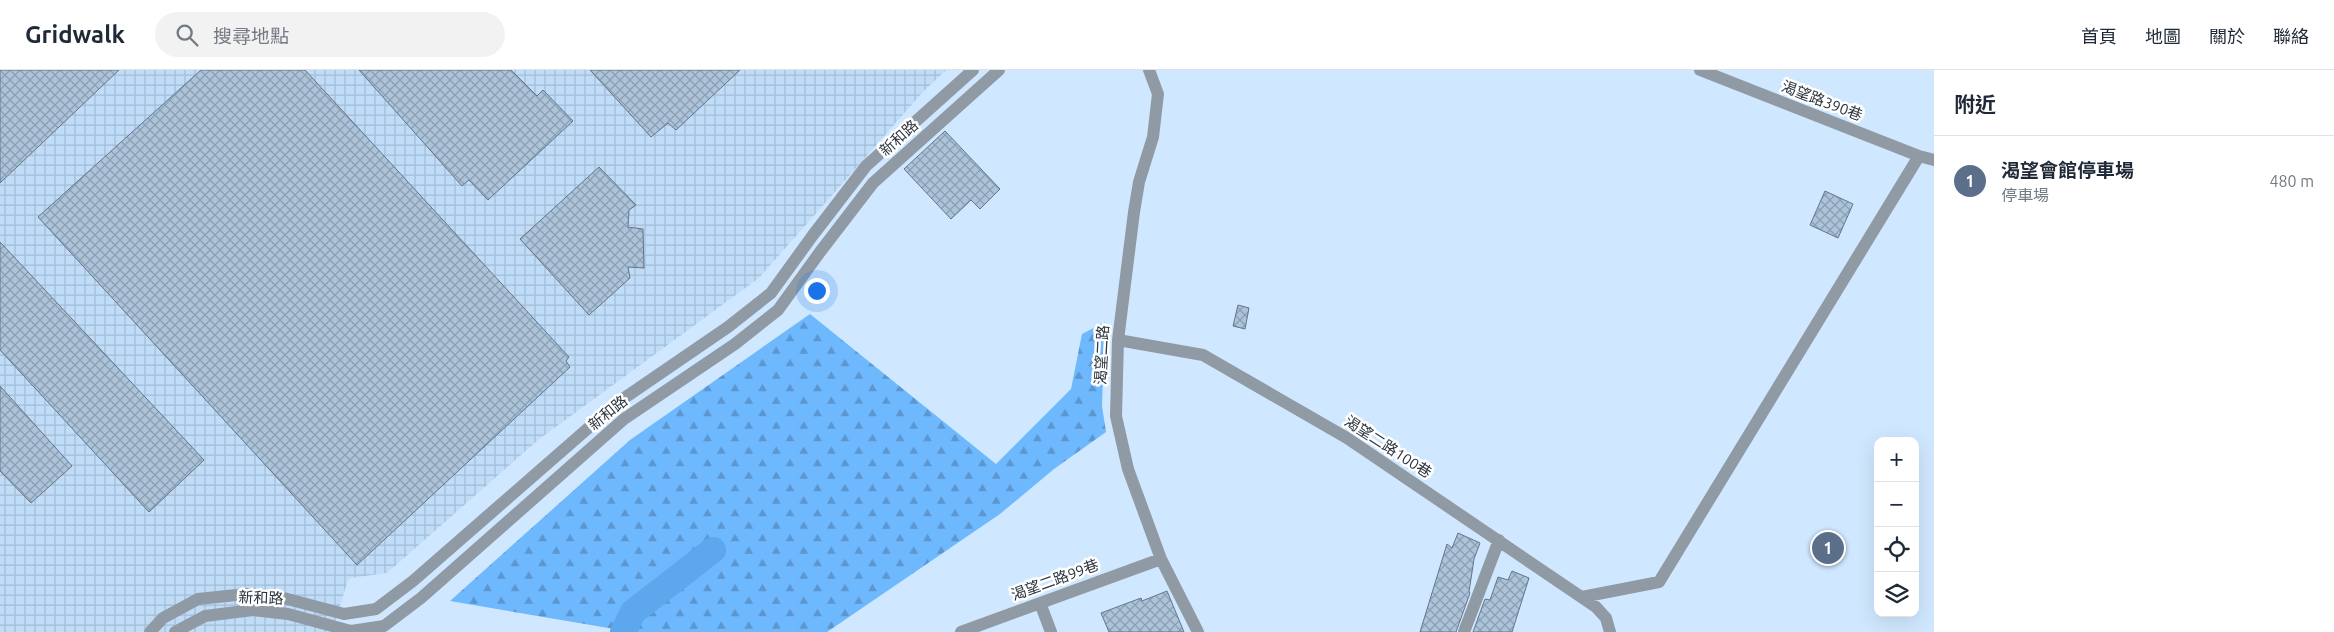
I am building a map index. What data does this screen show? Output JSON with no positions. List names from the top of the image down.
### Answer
{
  "streets": {
    "street": [
      "渴望路390巷",
      "新和路",
      "渴望二路",
      "渴望二路100巷",
      "渴望二路99巷"
    ]
  },
  "crossings": [
    ["渴望二路", "渴望二路100巷"],
    ["渴望二路", "渴望二路99巷"]
  ],
  "page": {
    "header": "Gridwalk",
    "search": "搜尋地點",
    "nav": [
      "首頁",
      "地圖",
      "關於",
      "聯絡"
    ],
    "heading": "附近",
    "list": [
      {
        "mark": "1",
        "name": "渴望會館停車場",
        "note": "停車場",
        "value": "480 m"
      }
    ],
    "map_buttons": ["+", "−"],
    "pins": "1"
  }
}
